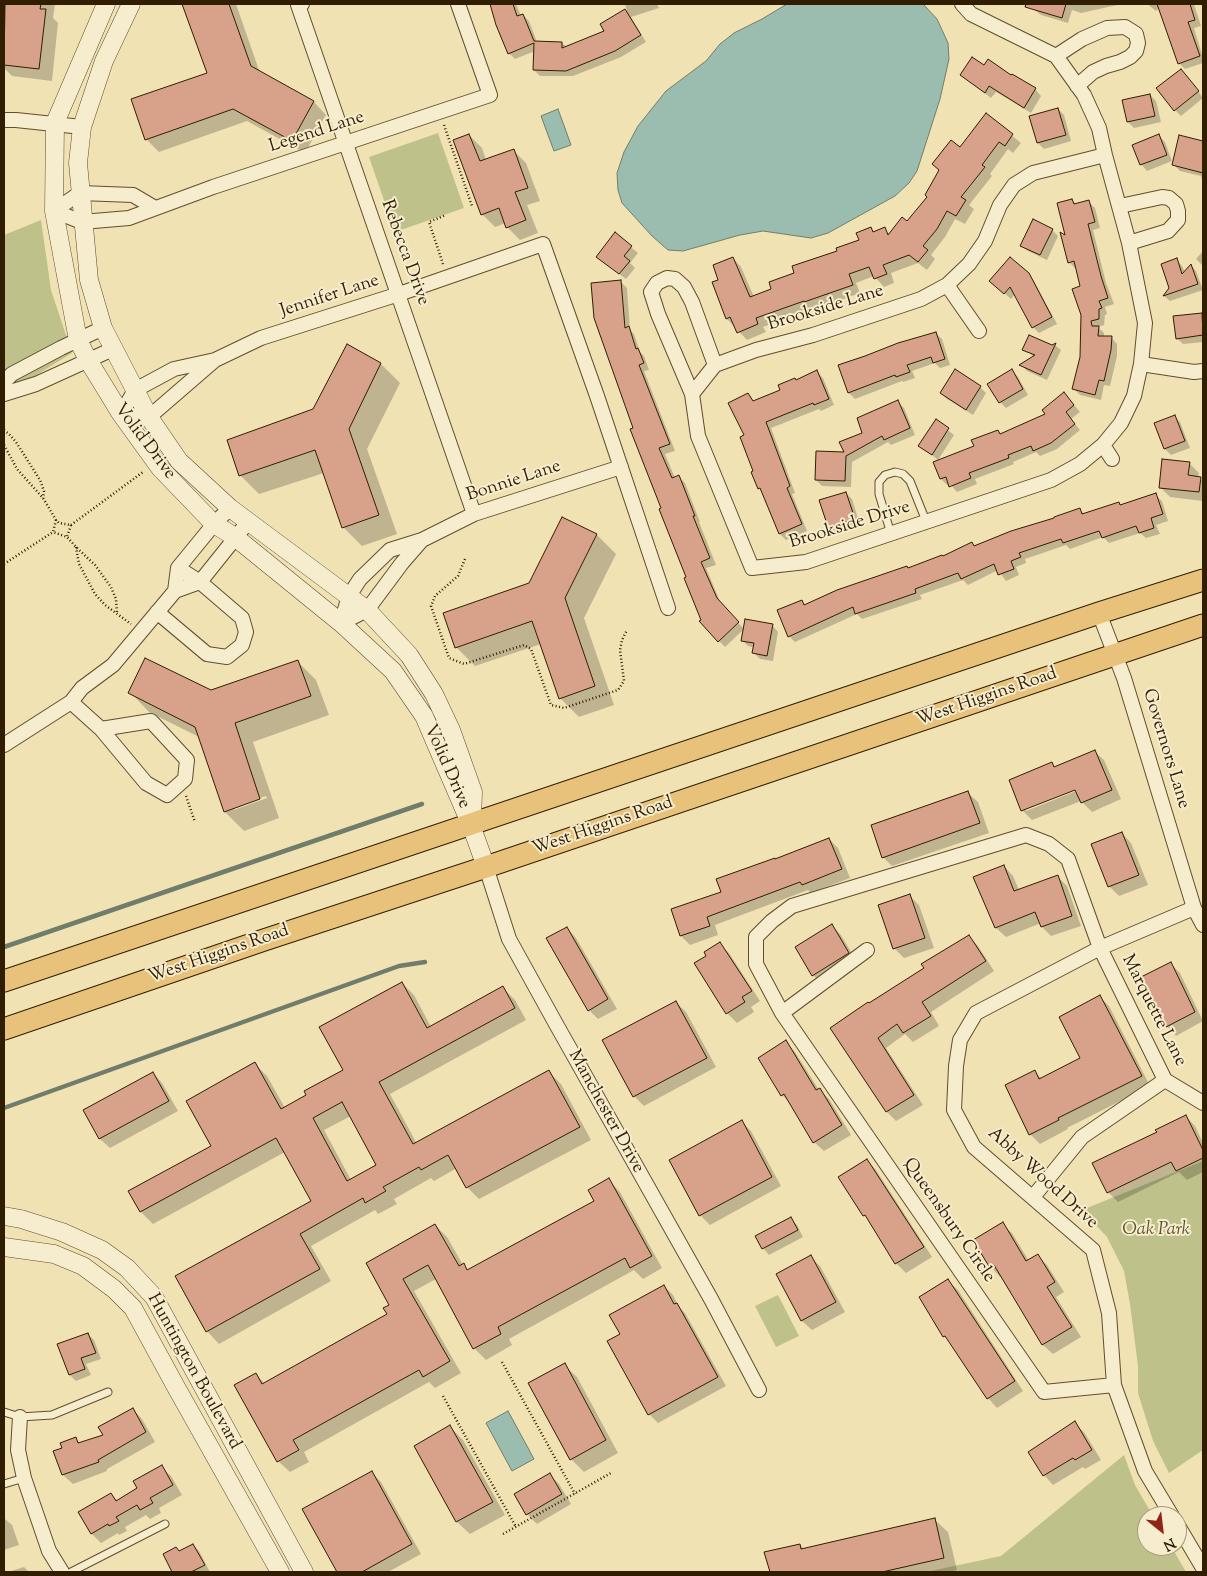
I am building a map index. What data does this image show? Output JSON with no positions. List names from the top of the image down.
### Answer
{
  "streets": {
    "main road": ["West Higgins Road"],
    "street": [
      "Legend Lane",
      "Rebecca Drive",
      "Jennifer Lane",
      "Brookside Lane",
      "Volid Drive",
      "Bonnie Lane",
      "Brookside Drive",
      "Governors Lane",
      "Marquette Lane",
      "Manchester Drive",
      "Abby Wood Drive",
      "Queensbury Circle",
      "Huntington Boulevard"
    ]
  },
  "crossings": [
    ["Legend Lane", "Rebecca Drive"],
    ["Legend Lane", "Volid Drive"],
    ["Rebecca Drive", "Jennifer Lane"],
    ["Rebecca Drive", "Bonnie Lane"],
    ["Jennifer Lane", "Volid Drive"],
    ["Jennifer Lane", "Bonnie Lane"],
    ["Brookside Lane", "Brookside Drive"],
    ["Volid Drive", "Bonnie Lane"],
    ["Volid Drive", "Manchester Drive"],
    ["West Higgins Road", "Governors Lane"],
    ["West Higgins Road", "Manchester Drive"],
    ["Governors Lane", "Abby Wood Drive"],
    ["Marquette Lane", "Abby Wood Drive"],
    ["Marquette Lane", "Queensbury Circle"],
    ["Abby Wood Drive", "Queensbury Circle"]
  ],
  "parks": ["Oak Park"],
  "north": "bottom right"
}
